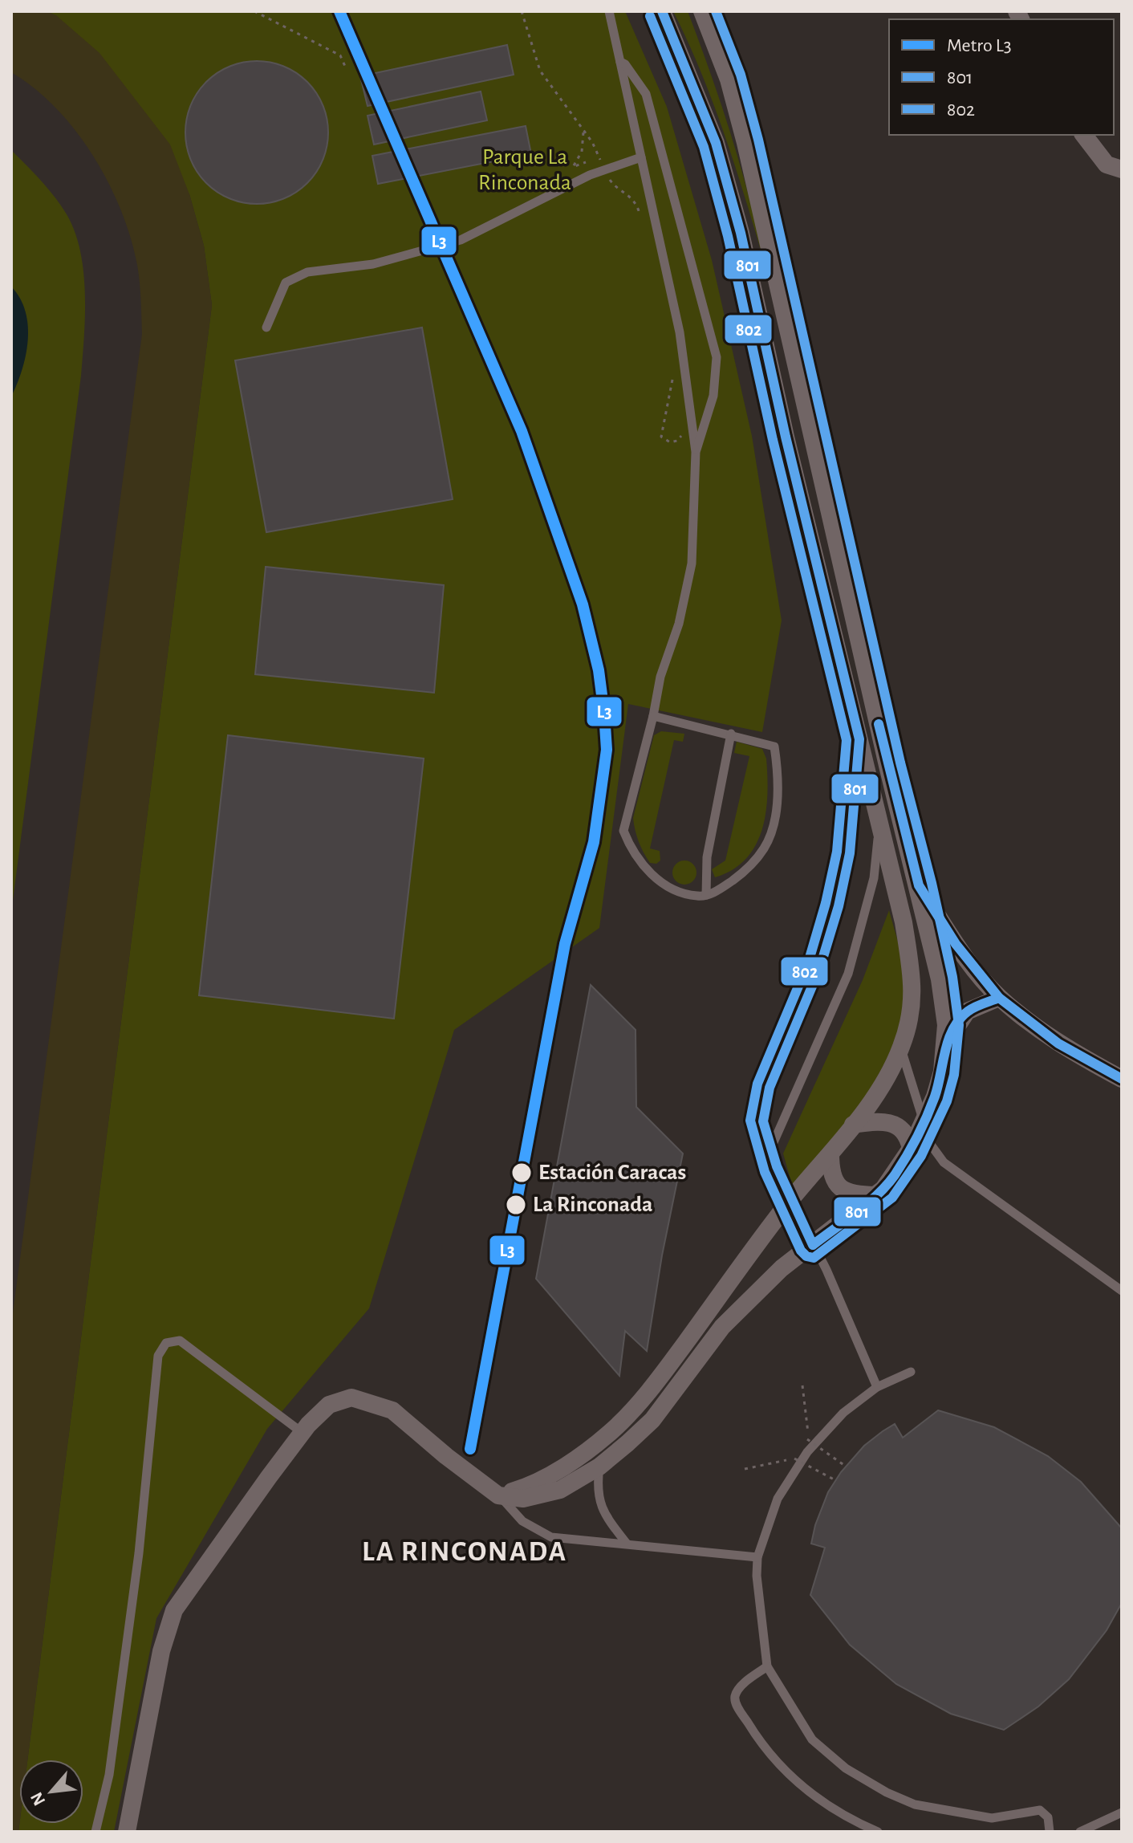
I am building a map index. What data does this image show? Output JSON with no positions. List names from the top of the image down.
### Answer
{
  "districts": ["LA RINCONADA"],
  "parks": ["Parque La Rinconada"],
  "places": ["Estación Caracas", "La Rinconada"],
  "lines": ["metro line L3", "transit line 801", "transit line 802"],
  "legend": ["Metro L3", "801", "802"],
  "north": "bottom left"
}
